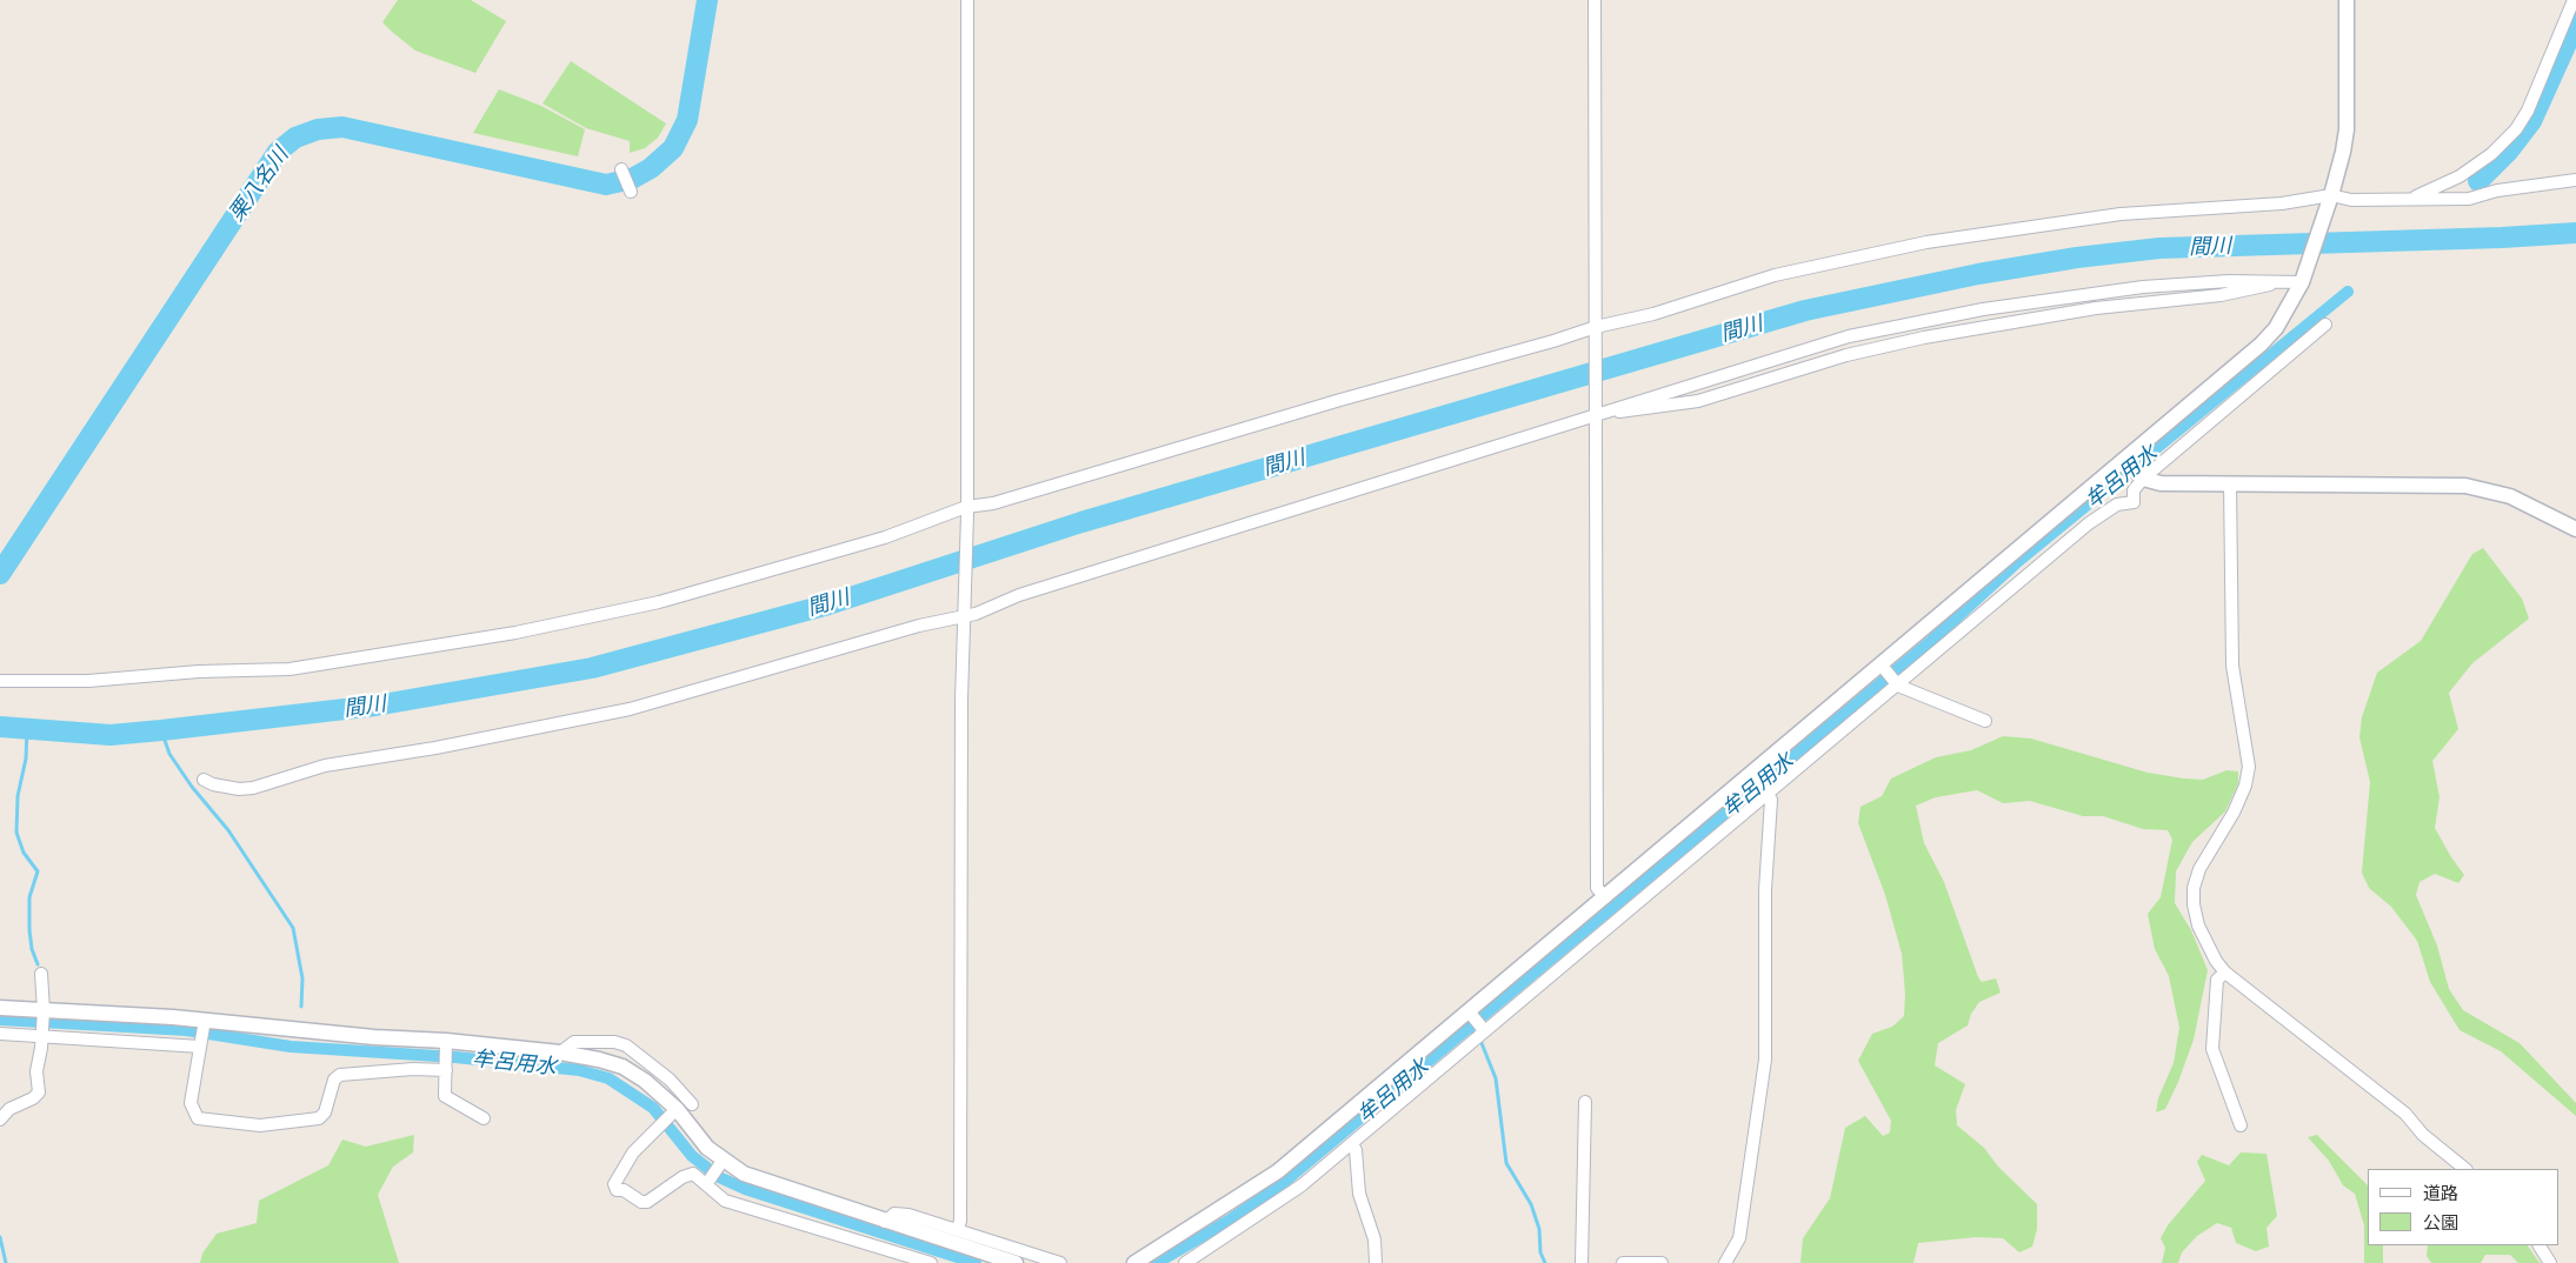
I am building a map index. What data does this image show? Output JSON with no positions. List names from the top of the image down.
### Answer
{
  "water": ["栗八名川", "間川", "牟呂用水"],
  "legend": ["道路", "公園"]
}
